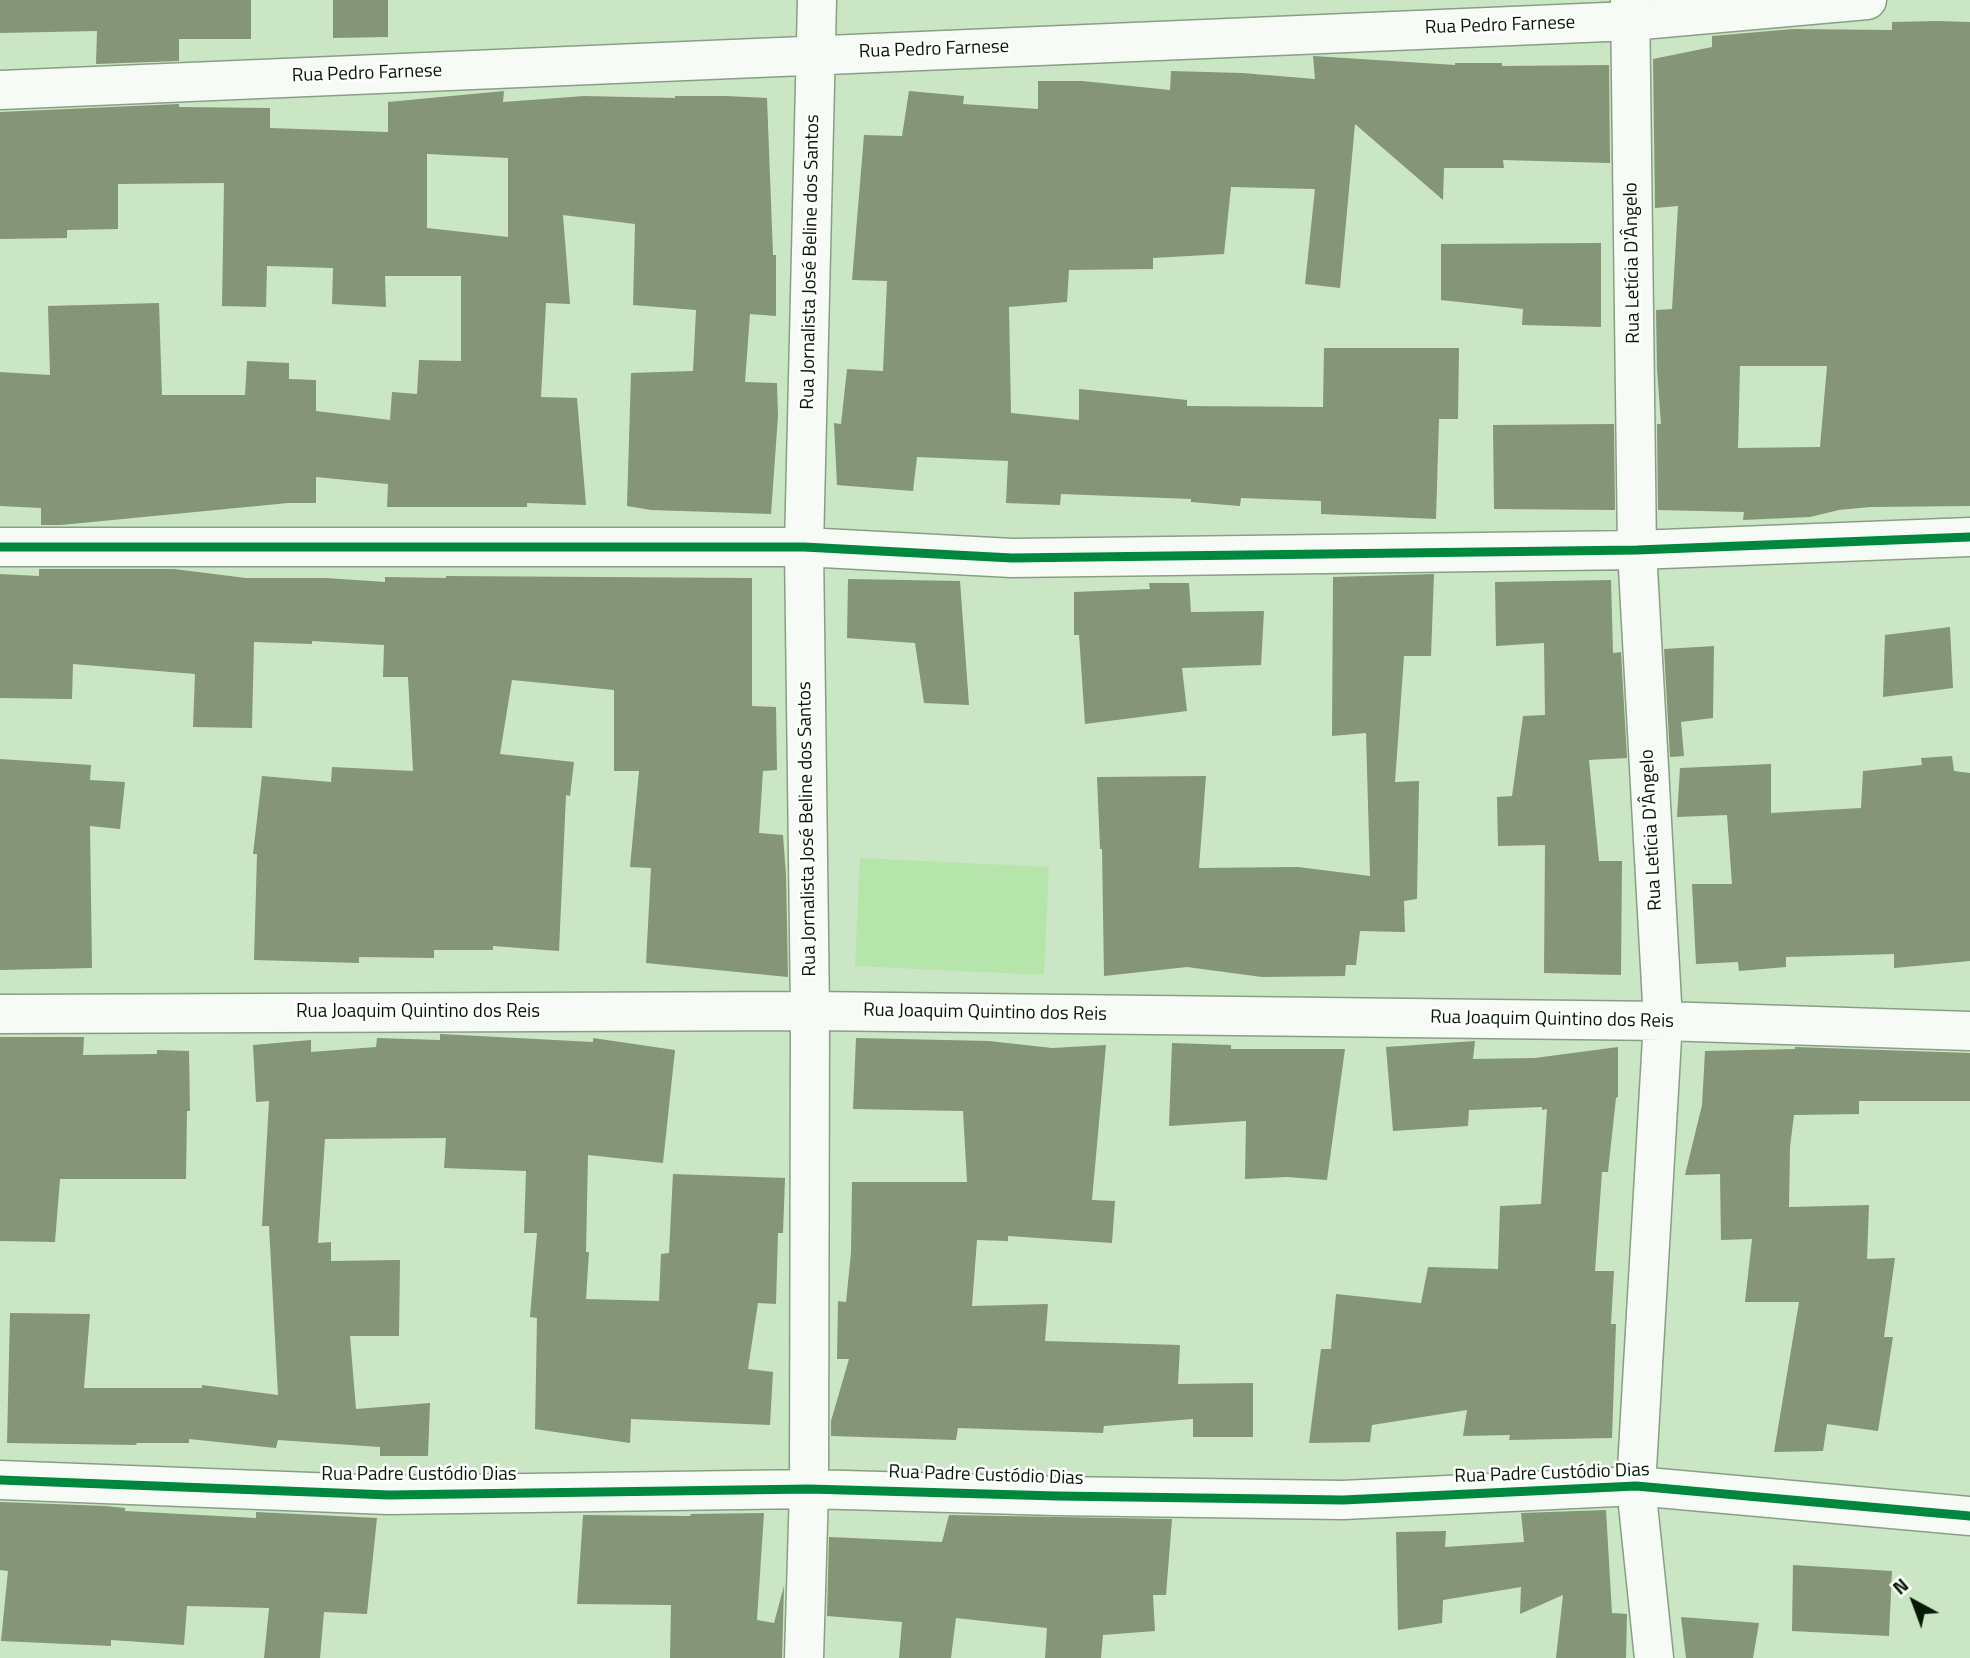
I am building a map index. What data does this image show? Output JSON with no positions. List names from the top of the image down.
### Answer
{
  "streets": {
    "street": [
      "Rua Pedro Farnese",
      "Rua Jornalista José Beline dos Santos",
      "Rua Letícia D'Ângelo",
      "Rua Joaquim Quintino dos Reis",
      "Rua Padre Custódio Dias"
    ]
  },
  "crossings": [
    ["Rua Pedro Farnese", "Rua Jornalista José Beline dos Santos"],
    ["Rua Pedro Farnese", "Rua Letícia D'Ângelo"],
    ["Rua Jornalista José Beline dos Santos", "Rua Joaquim Quintino dos Reis"],
    ["Rua Jornalista José Beline dos Santos", "Rua Padre Custódio Dias"],
    ["Rua Letícia D'Ângelo", "Rua Joaquim Quintino dos Reis"],
    ["Rua Letícia D'Ângelo", "Rua Padre Custódio Dias"]
  ],
  "north": "top left"
}
